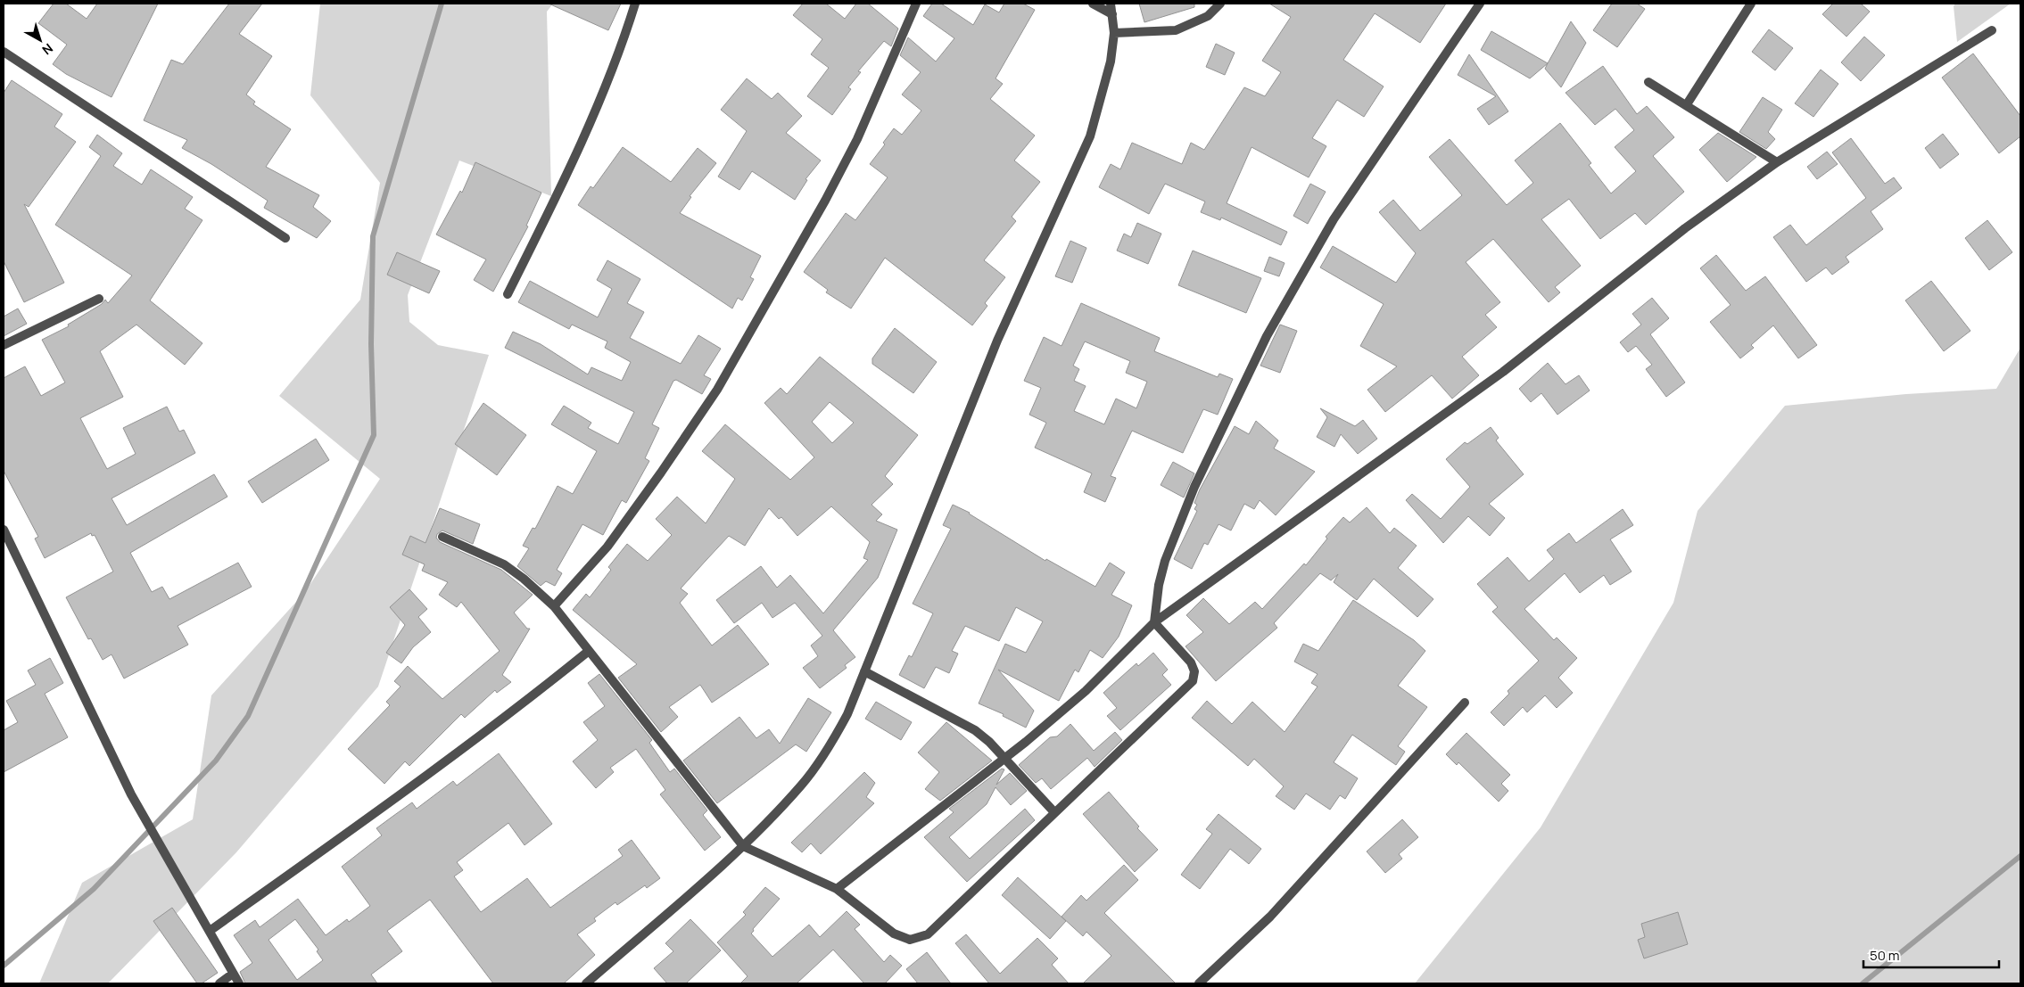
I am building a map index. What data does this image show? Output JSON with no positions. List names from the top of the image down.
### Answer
{
  "scale_bar": "50 m",
  "north": "bottom right"
}
